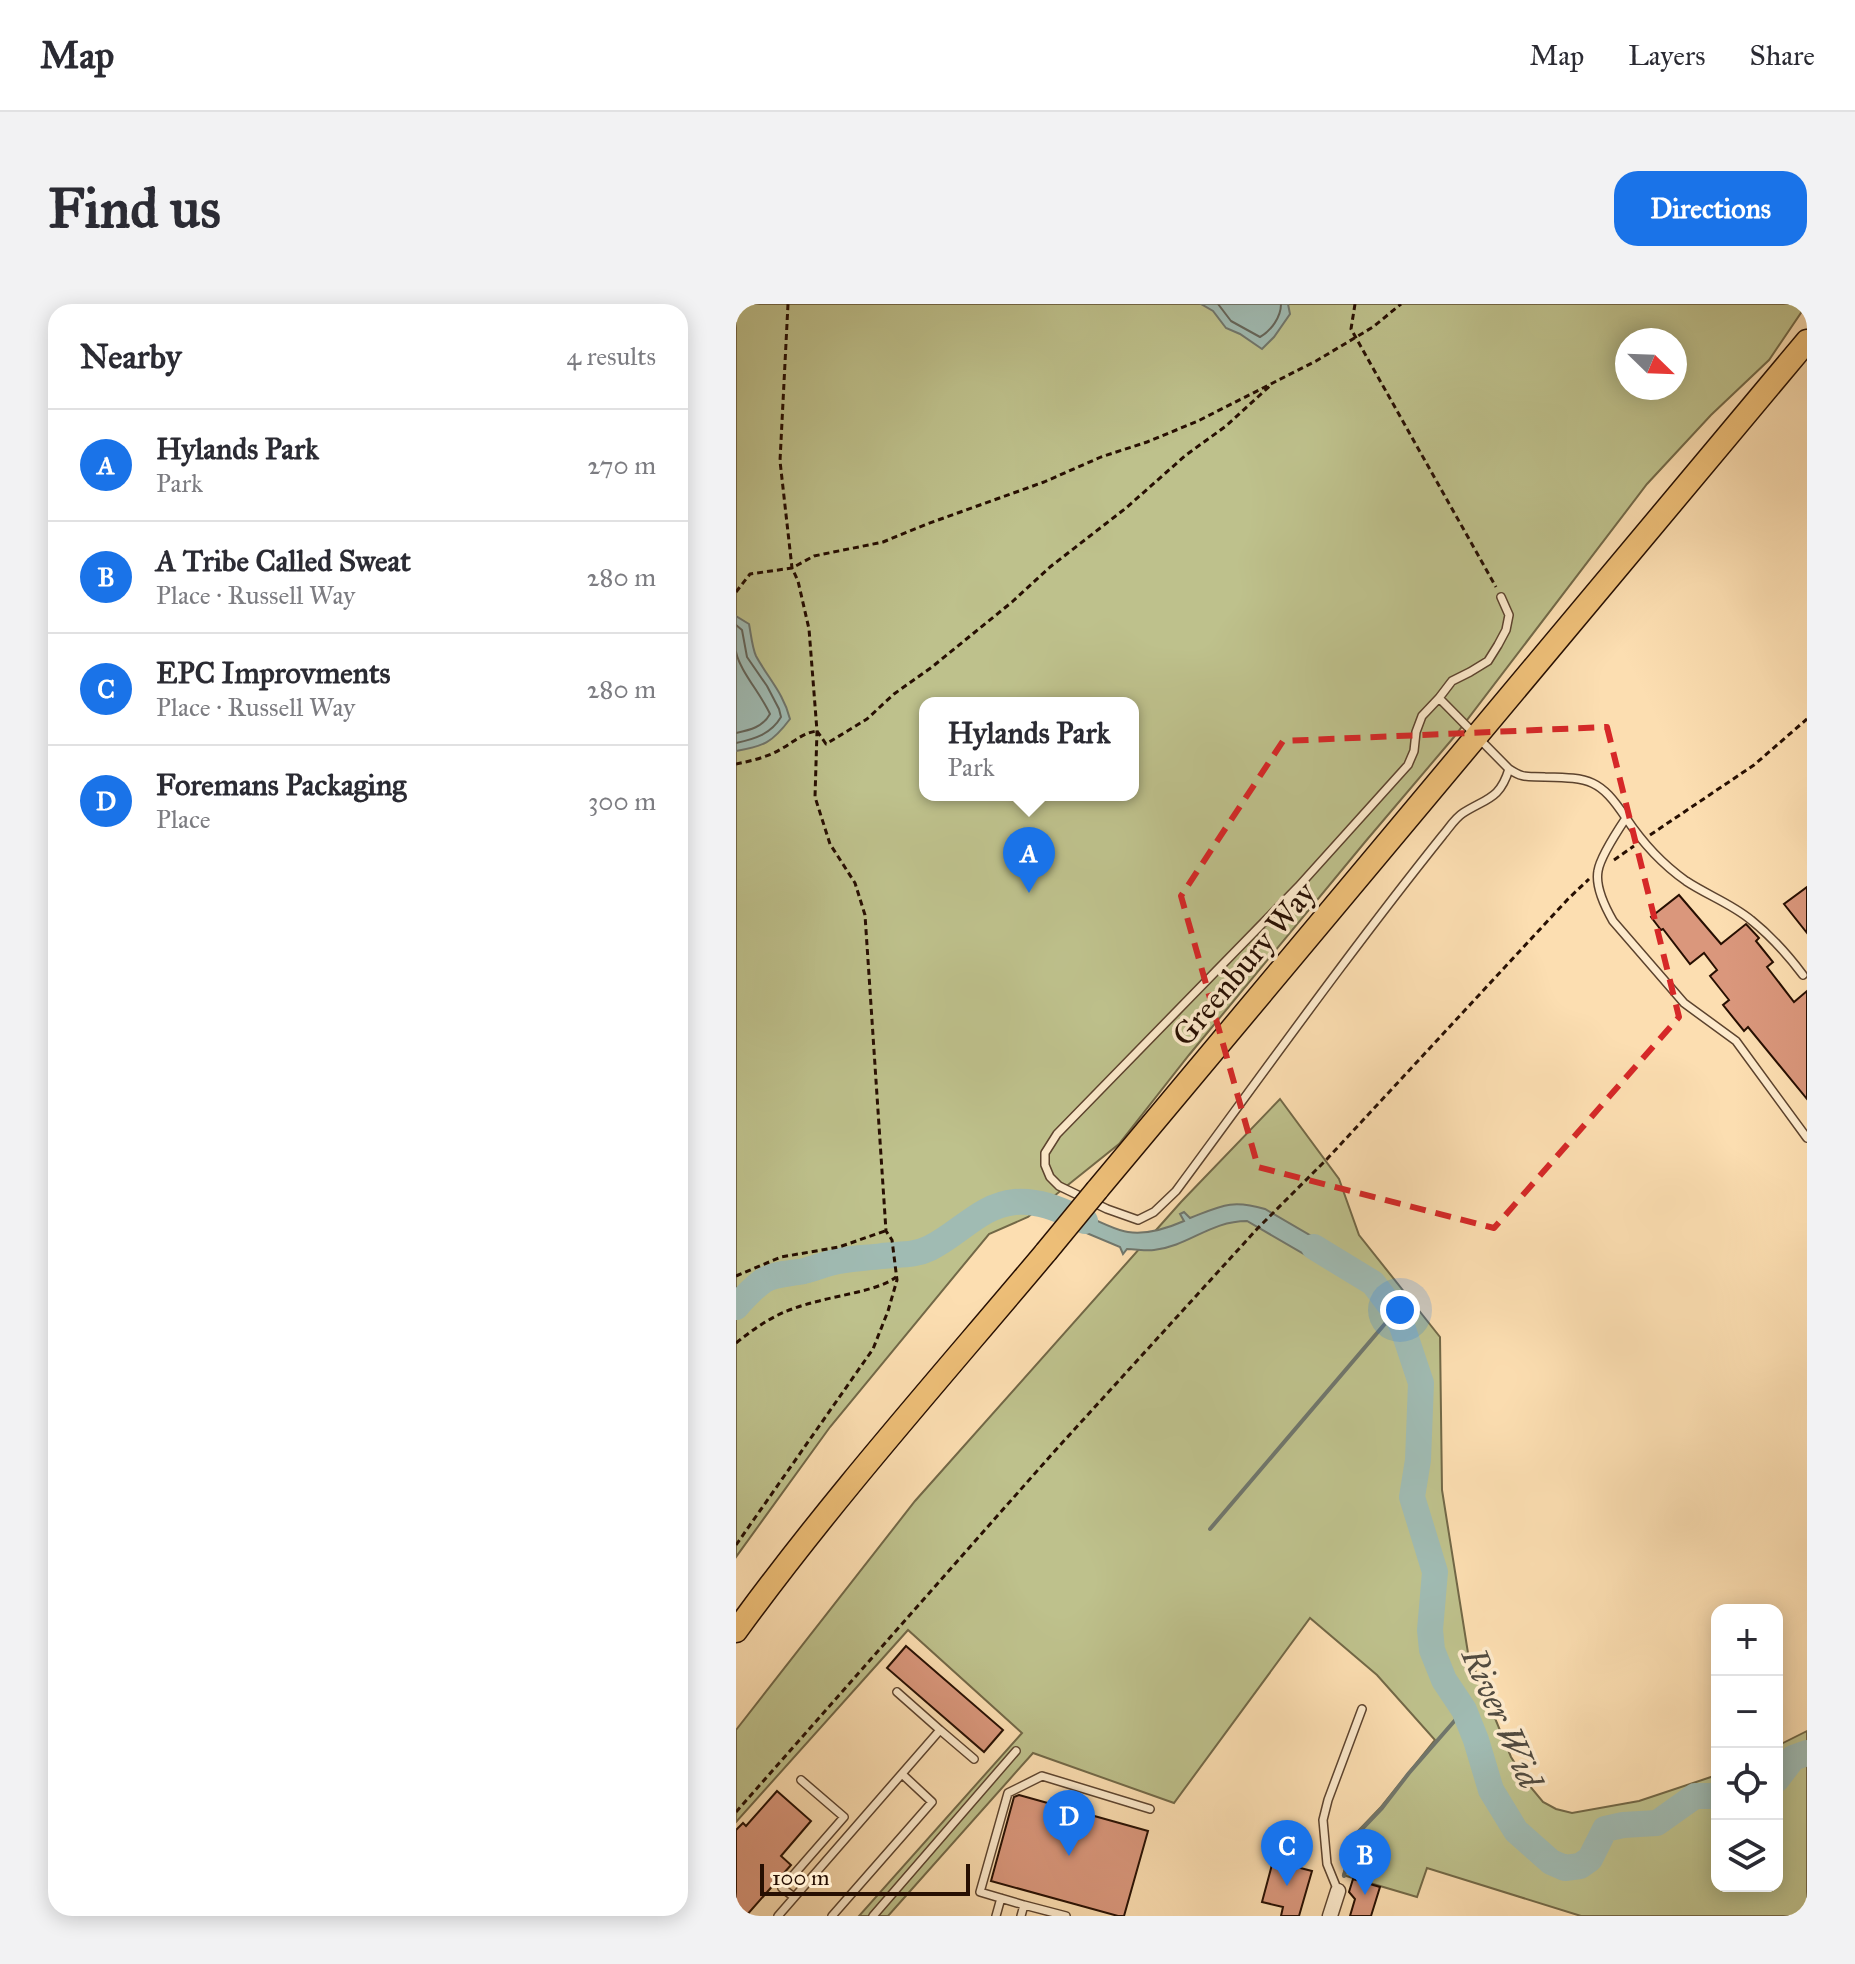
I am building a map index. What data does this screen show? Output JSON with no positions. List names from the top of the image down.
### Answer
{
  "streets": {
    "highway": ["Greenbury Way"]
  },
  "water": ["River Wid"],
  "scale_bar": "100 m",
  "north": "bottom right",
  "page": {
    "header": "Map",
    "nav": ["Map", "Layers", "Share"],
    "buttons": "Directions",
    "title": "Find us",
    "heading": ["Nearby", "4 results"],
    "list": [
      {
        "mark": "A",
        "name": "Hylands Park",
        "note": "Park",
        "value": "270 m"
      },
      {
        "mark": "B",
        "name": "A Tribe Called Sweat",
        "note": "Place · Russell Way",
        "value": "280 m"
      },
      {
        "mark": "C",
        "name": "EPC Improvments",
        "note": "Place · Russell Way",
        "value": "280 m"
      },
      {
        "mark": "D",
        "name": "Foremans Packaging",
        "note": "Place",
        "value": "300 m"
      }
    ],
    "popup": ["Hylands Park", "Park"],
    "pins": [
      "A",
      "D",
      "C",
      "B"
    ],
    "map_buttons": ["+", "−"],
    "scale": "100 m"
  }
}
